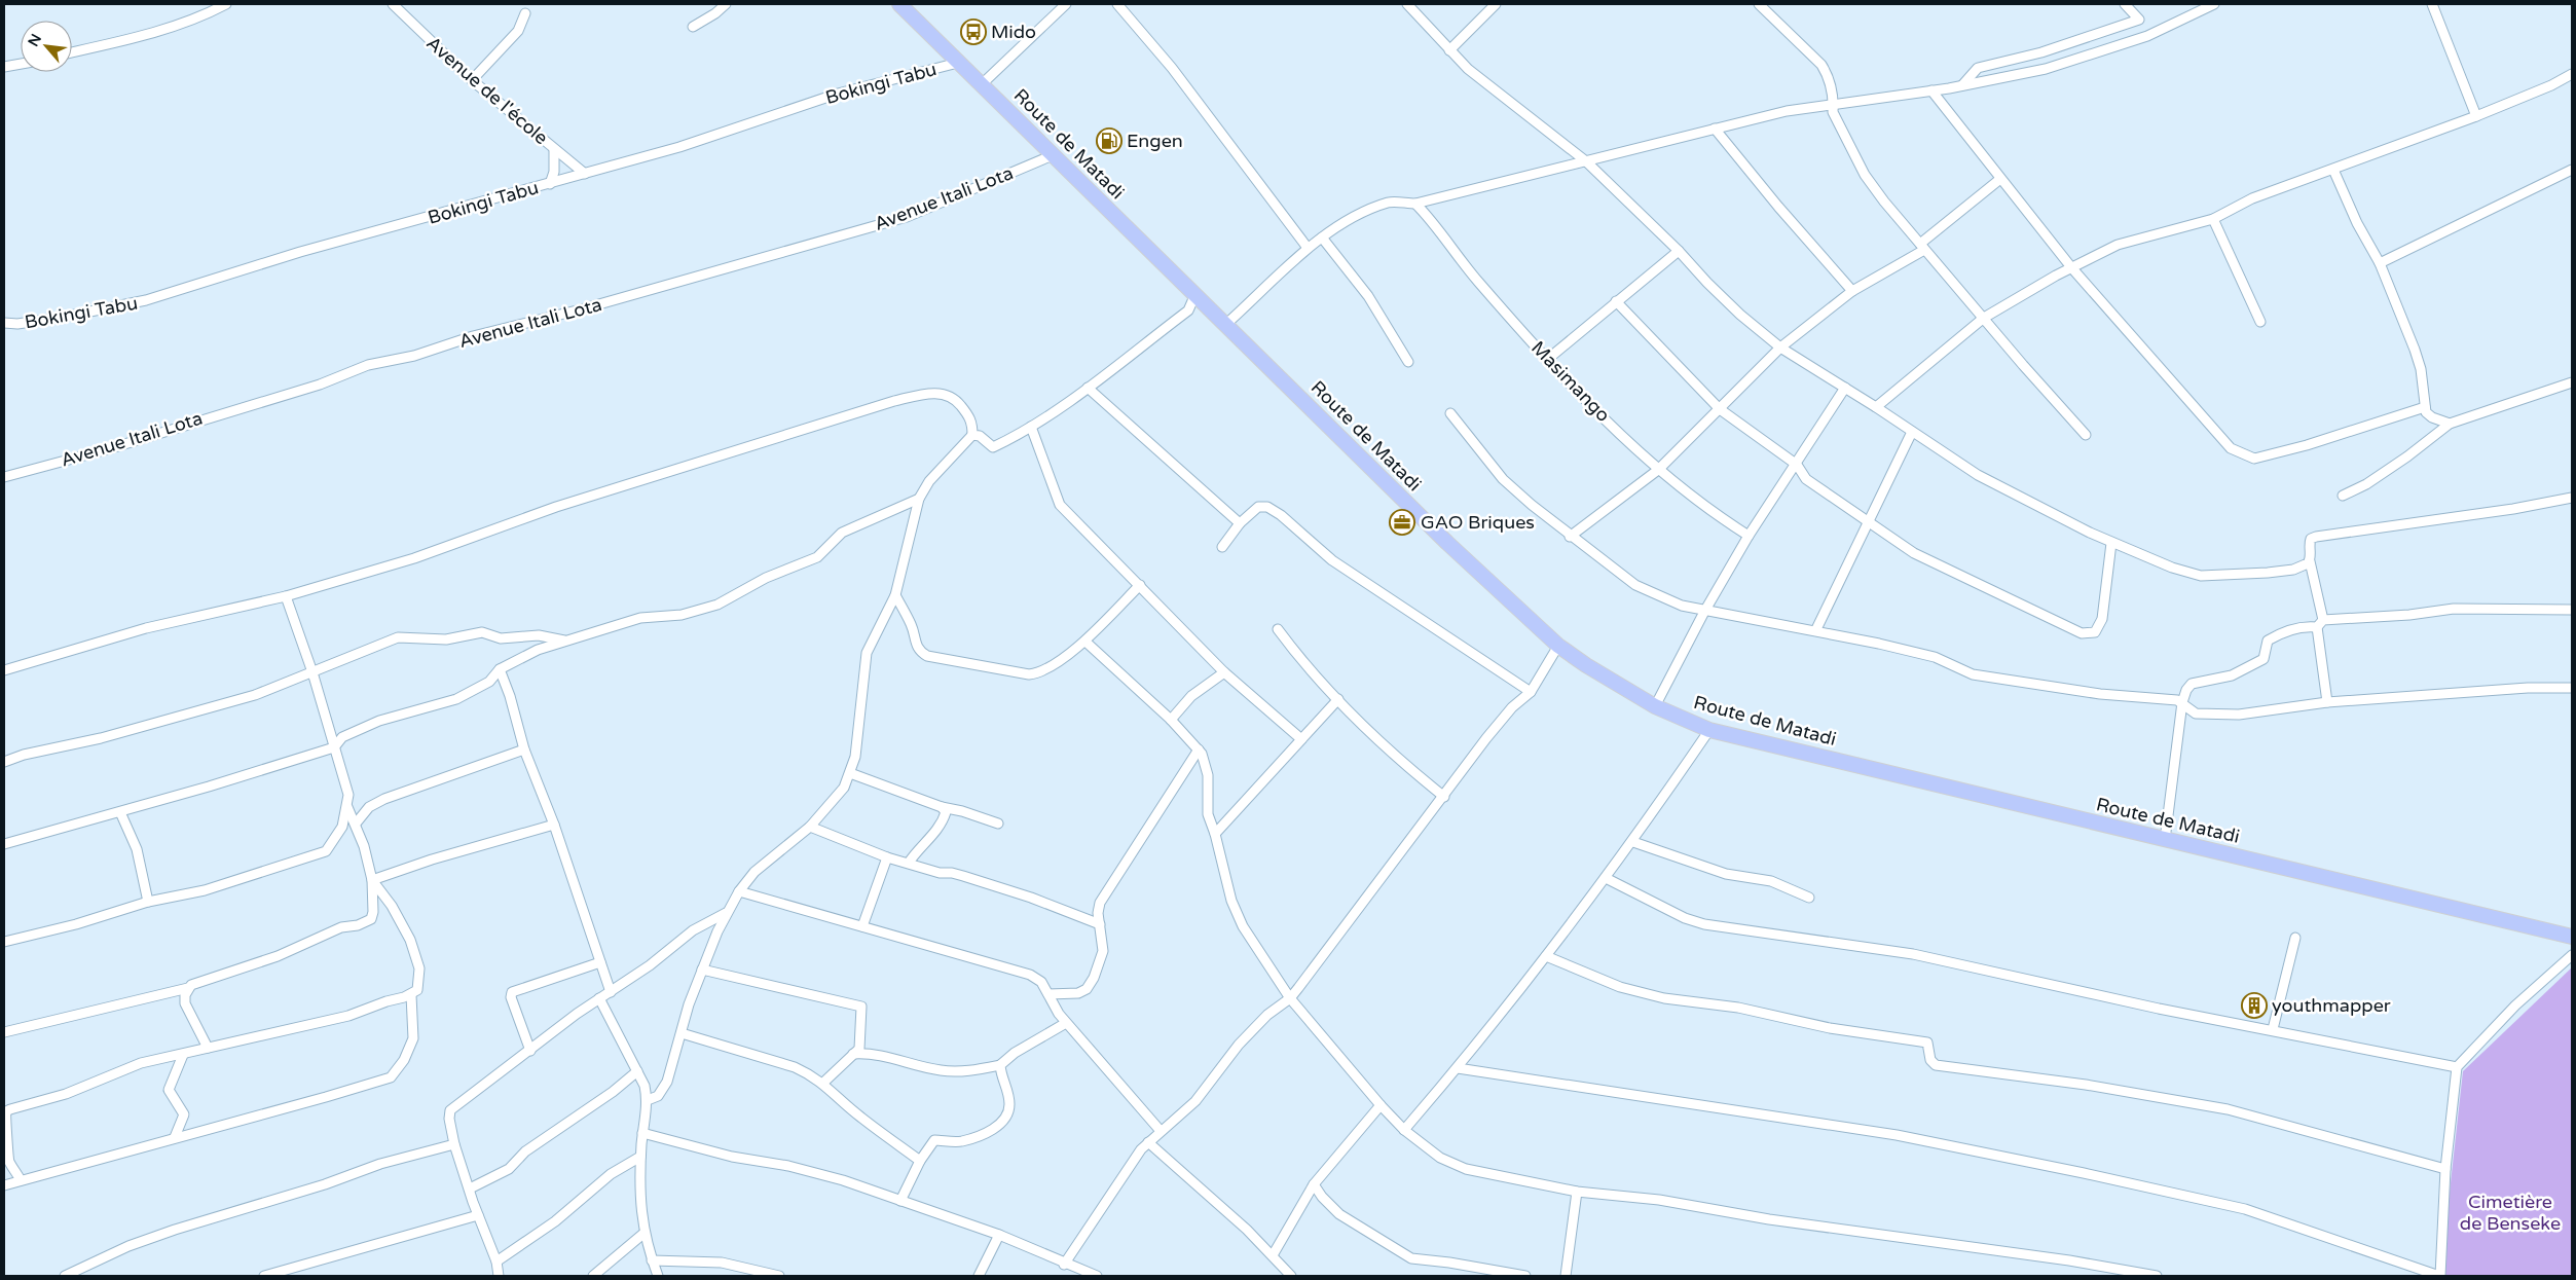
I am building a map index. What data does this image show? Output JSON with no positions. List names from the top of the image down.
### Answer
{
  "streets": {
    "highway": ["Route de Matadi"],
    "street": [
      "Bokingi Tabu",
      "Avenue de l'école",
      "Avenue Itali Lota",
      "Masimango"
    ]
  },
  "crossings": [
    ["Bokingi Tabu", "Avenue de l'école"],
    ["Bokingi Tabu", "Route de Matadi"],
    ["Route de Matadi", "Avenue Itali Lota"]
  ],
  "parks": ["Cimetière de Benseke"],
  "places": {
    "bus stop": ["Mido"],
    "fuel station": ["Engen"],
    "office": ["GAO Briques"],
    "building": ["youthmapper"]
  },
  "north": "top left"
}
